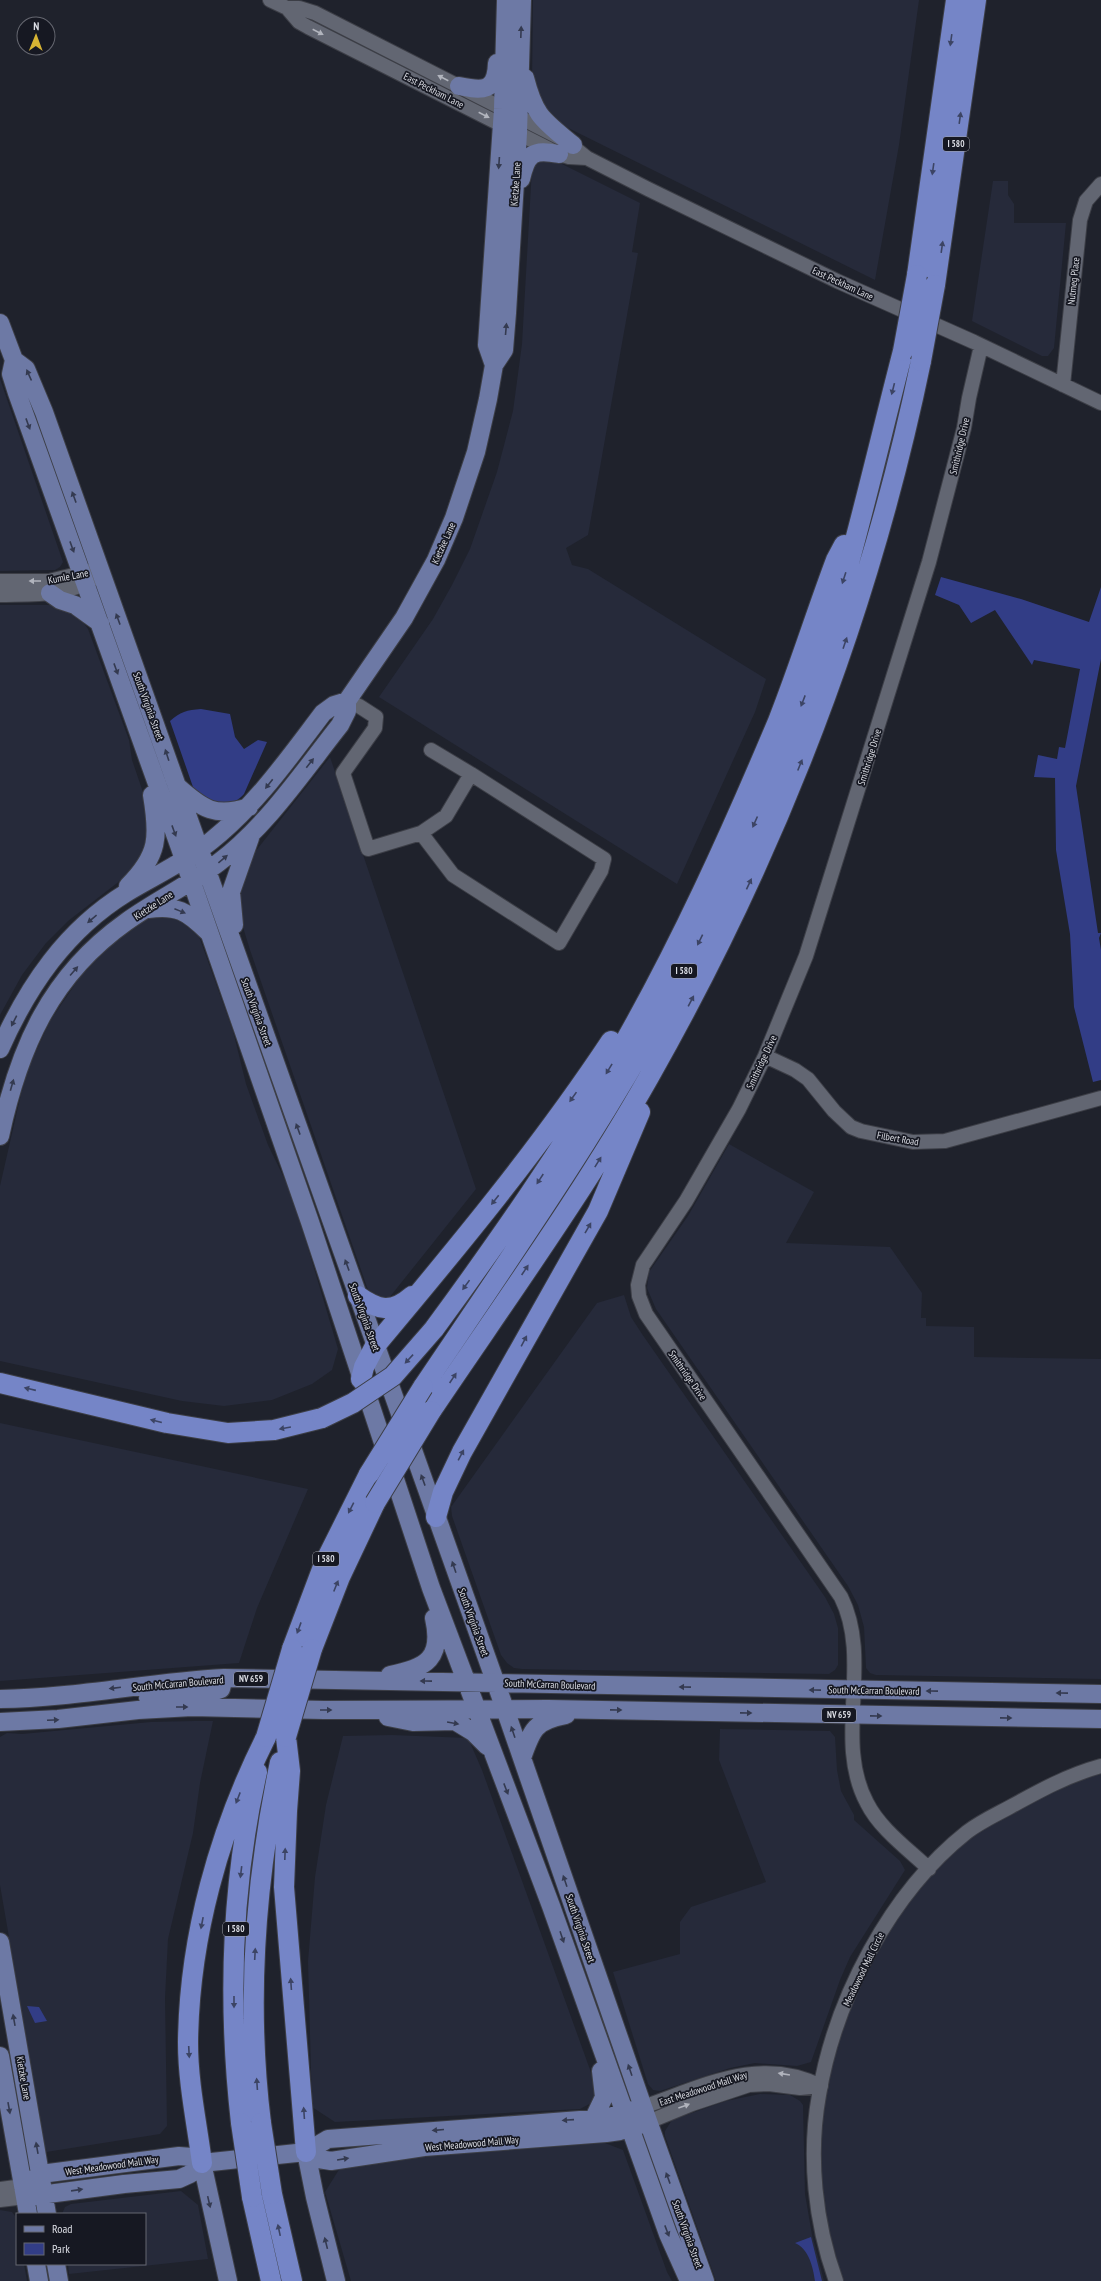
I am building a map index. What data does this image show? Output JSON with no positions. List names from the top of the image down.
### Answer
{
  "streets": {
    "highway": ["I 580"],
    "main road": [
      "Kietzke Lane",
      "South Virginia Street",
      "NV 659",
      "South McCarran Boulevard",
      "West Meadowood Mall Way"
    ],
    "street": [
      "East Peckham Lane",
      "Nutmeg Place",
      "Smithridge Drive",
      "Kumle Lane",
      "Filbert Road",
      "Meadowood Mall Circle",
      "East Meadowood Mall Way"
    ]
  },
  "crossings": [
    ["East Peckham Lane", "Kietzke Lane"],
    ["East Peckham Lane", "Nutmeg Place"],
    ["East Peckham Lane", "Smithridge Drive"],
    ["Kietzke Lane", "South Virginia Street"],
    ["Kietzke Lane", "West Meadowood Mall Way"],
    ["Smithridge Drive", "Filbert Road"],
    ["Smithridge Drive", "NV 659"],
    ["Smithridge Drive", "South McCarran Boulevard"],
    ["Smithridge Drive", "Meadowood Mall Circle"],
    ["Kumle Lane", "South Virginia Street"],
    ["South Virginia Street", "NV 659"],
    ["South Virginia Street", "South McCarran Boulevard"],
    ["South Virginia Street", "East Meadowood Mall Way"],
    ["South Virginia Street", "West Meadowood Mall Way"],
    ["Meadowood Mall Circle", "East Meadowood Mall Way"],
    ["East Meadowood Mall Way", "West Meadowood Mall Way"]
  ],
  "legend": ["Road", "Park"],
  "north": "top"
}
